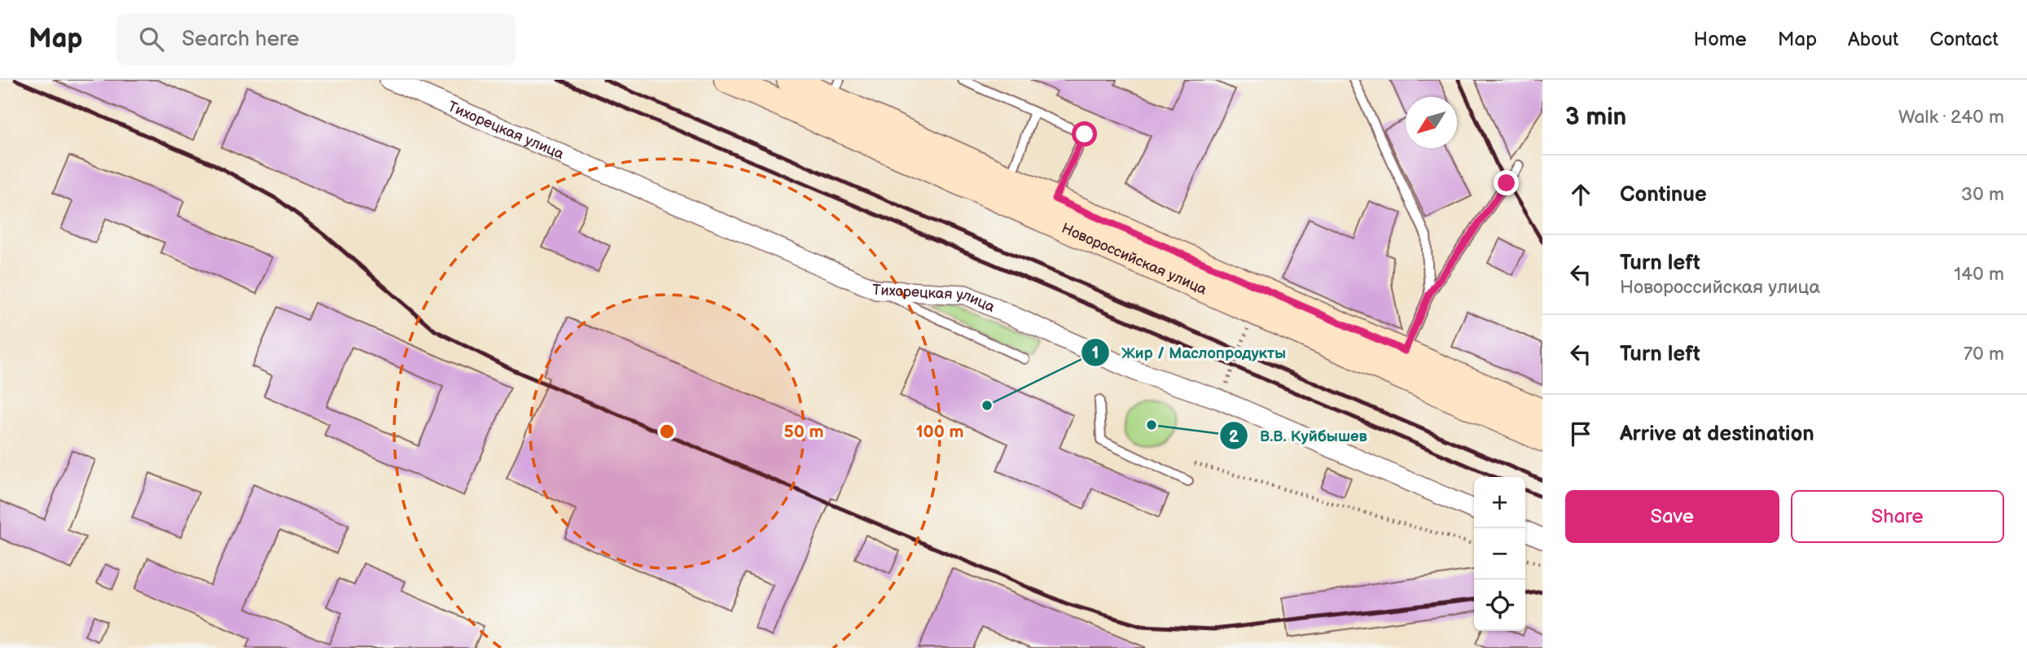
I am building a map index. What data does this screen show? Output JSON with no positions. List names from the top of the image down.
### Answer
{
  "streets": {
    "main road": ["Новороссийская улица"],
    "street": ["Тихорецкая улица"]
  },
  "places": ["Жир / Маслопродукты", "В.В. Куйбышев"],
  "north": "bottom left",
  "page": {
    "header": "Map",
    "search": "Search here",
    "nav": [
      "Home",
      "Map",
      "About",
      "Contact"
    ],
    "heading": ["3 min", "Walk · 240 m"],
    "list": [
      ["Continue", "30 m"],
      ["Turn left", "Новороссийская улица", "140 m"],
      ["Turn left", "70 m"],
      "Arrive at destination"
    ],
    "buttons": ["Save", "Share"],
    "map_buttons": ["+", "−"]
  },
  "rings": ["50 m", "100 m"]
}
